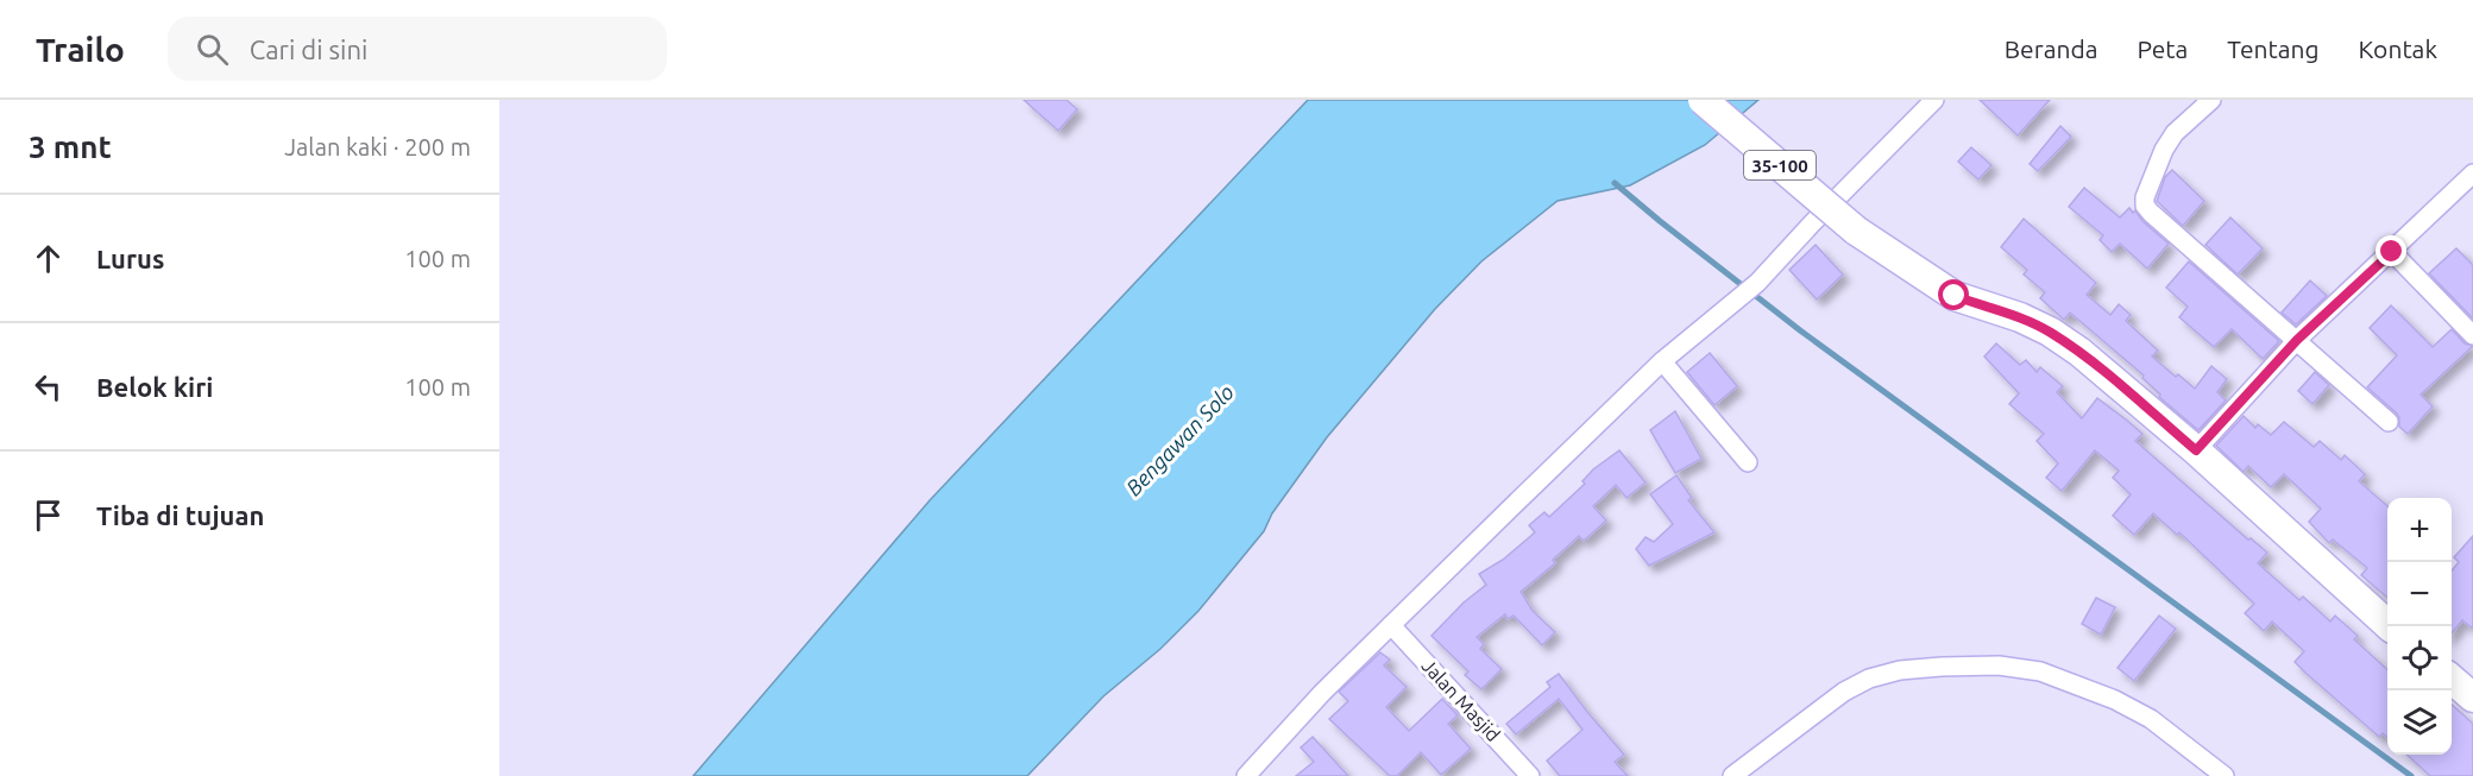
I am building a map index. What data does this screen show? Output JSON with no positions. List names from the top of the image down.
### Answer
{
  "streets": {
    "main road": ["35-100"],
    "street": ["Jalan Masjid"]
  },
  "water": ["Bengawan Solo"],
  "page": {
    "header": "Trailo",
    "search": "Cari di sini",
    "nav": [
      "Beranda",
      "Peta",
      "Tentang",
      "Kontak"
    ],
    "heading": ["3 mnt", "Jalan kaki · 200 m"],
    "list": [
      ["Lurus", "100 m"],
      ["Belok kiri", "100 m"],
      "Tiba di tujuan"
    ],
    "map_buttons": ["+", "−"]
  }
}
